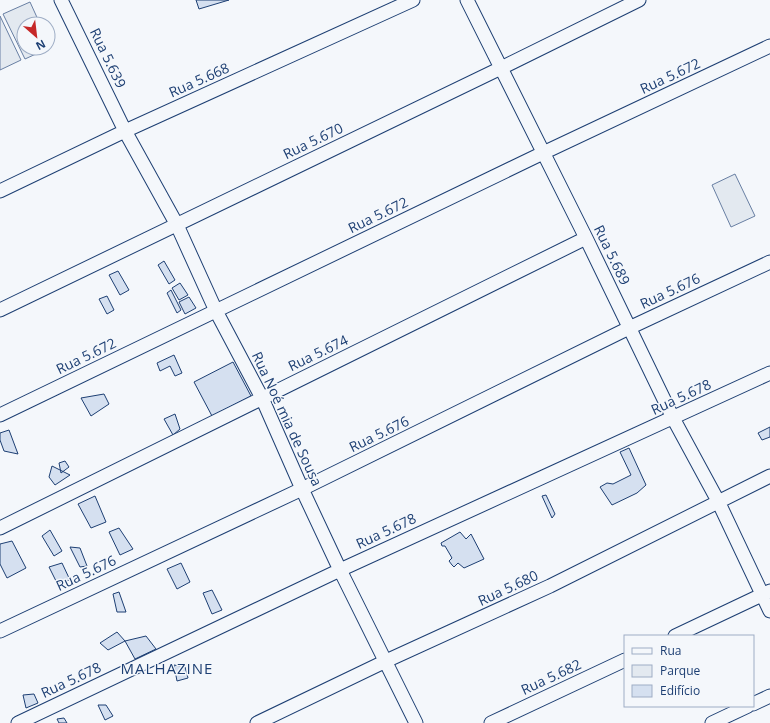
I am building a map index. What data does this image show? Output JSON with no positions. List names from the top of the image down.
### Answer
{
  "streets": {
    "street": [
      "Rua 5.639",
      "Rua 5.672",
      "Rua 5.668",
      "Rua 5.670",
      "Rua 5.689",
      "Rua 5.676",
      "Rua 5.674",
      "Rua 5.678",
      "Rua Noé mia de Sousa",
      "Rua 5.680",
      "Rua 5.682"
    ]
  },
  "crossings": [
    ["Rua 5.639", "Rua 5.668"],
    ["Rua 5.639", "Rua Noé mia de Sousa"],
    ["Rua 5.672", "Rua 5.689"],
    ["Rua 5.672", "Rua Noé mia de Sousa"],
    ["Rua 5.668", "Rua Noé mia de Sousa"],
    ["Rua 5.670", "Rua 5.689"],
    ["Rua 5.670", "Rua Noé mia de Sousa"],
    ["Rua 5.689", "Rua 5.676"],
    ["Rua 5.689", "Rua 5.674"],
    ["Rua 5.689", "Rua 5.678"],
    ["Rua 5.689", "Rua 5.680"],
    ["Rua 5.676", "Rua Noé mia de Sousa"],
    ["Rua 5.674", "Rua Noé mia de Sousa"],
    ["Rua 5.678", "Rua Noé mia de Sousa"],
    ["Rua Noé mia de Sousa", "Rua 5.680"]
  ],
  "districts": ["MALHAZINE"],
  "legend": ["Rua", "Parque", "Edifício"],
  "north": "bottom right"
}
